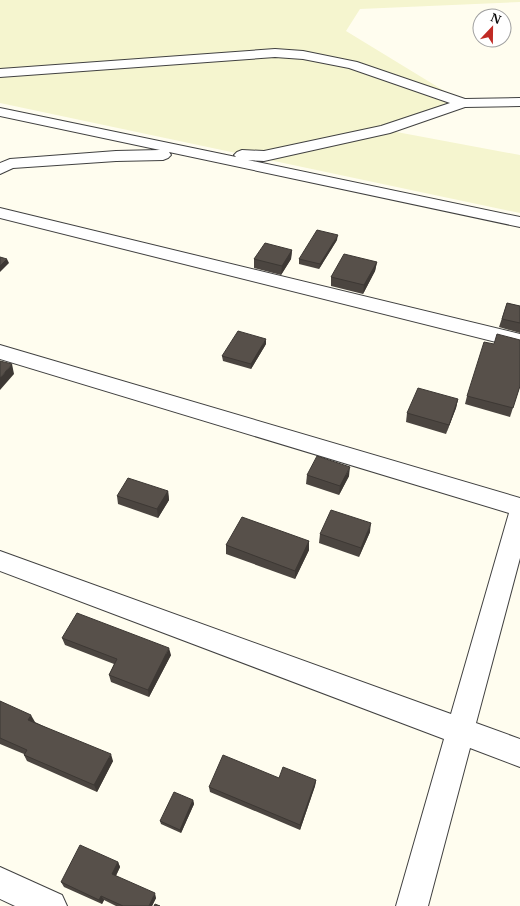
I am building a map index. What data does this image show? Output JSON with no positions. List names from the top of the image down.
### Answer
{
  "north": "top"
}
